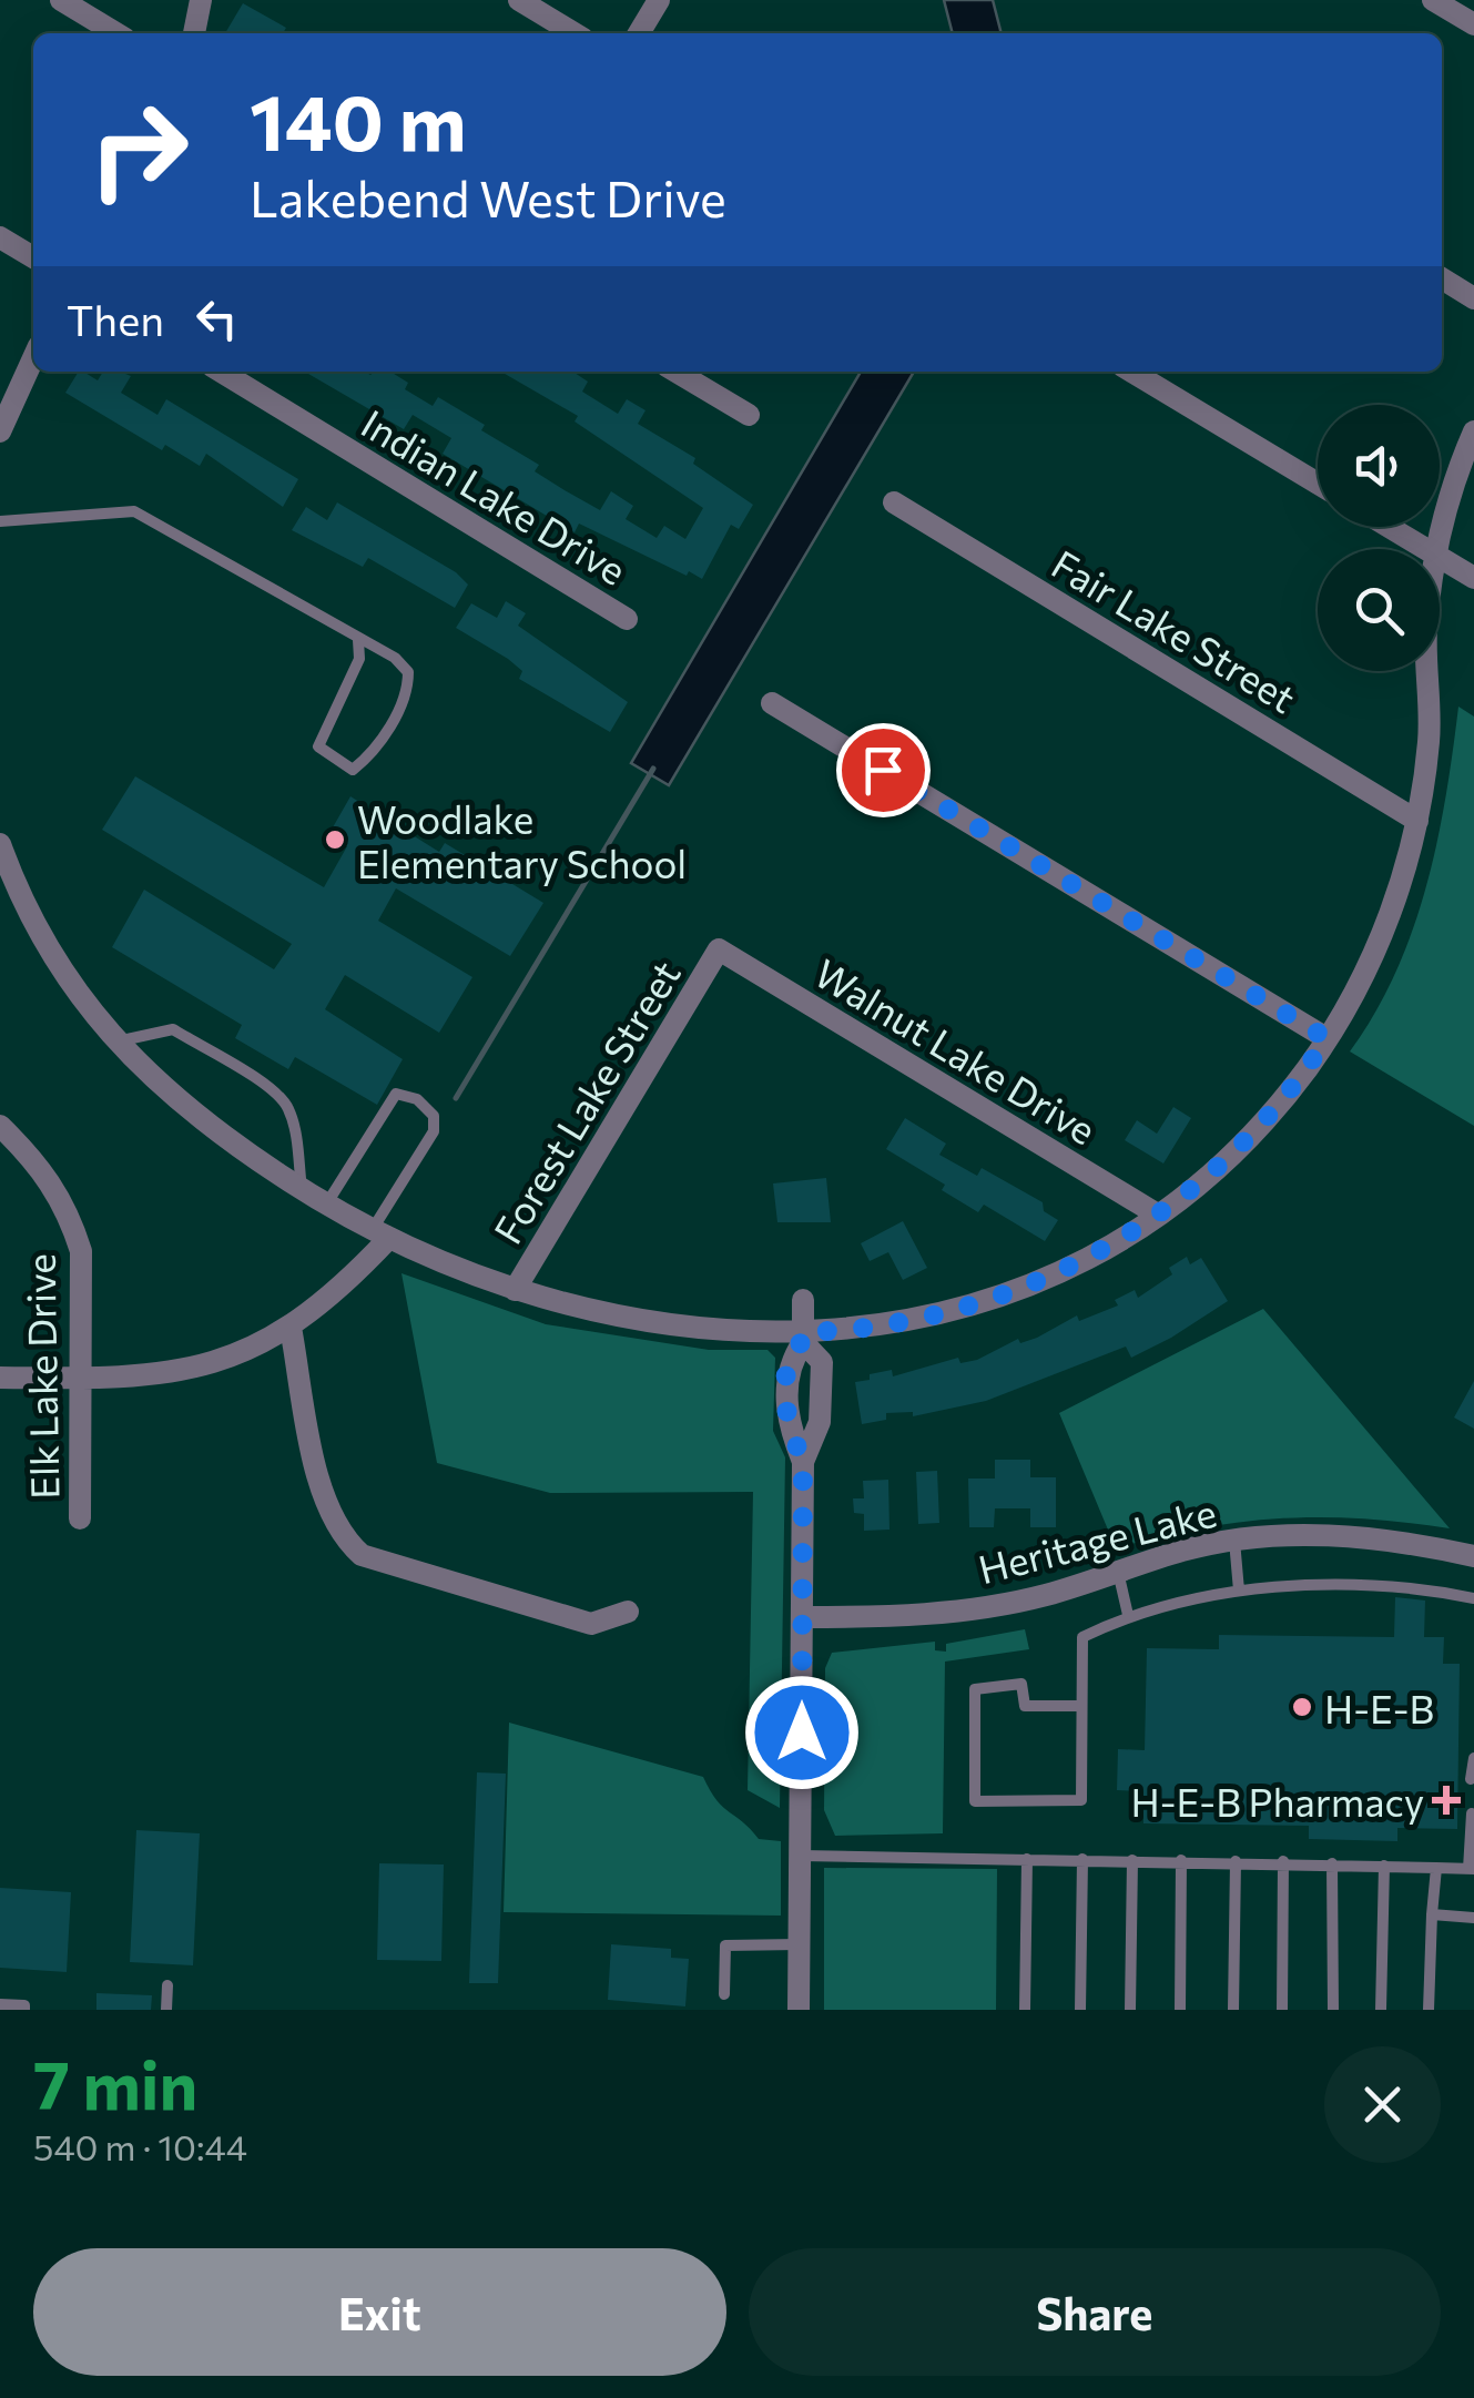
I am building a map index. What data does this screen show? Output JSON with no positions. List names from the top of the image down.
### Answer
{
  "streets": {
    "street": [
      "Indian Lake Drive",
      "Fair Lake Street",
      "Walnut Lake Drive",
      "Forest Lake Street",
      "Elk Lake Drive",
      "Heritage Lake"
    ]
  },
  "crossings": [
    ["Walnut Lake Drive", "Forest Lake Street"]
  ],
  "places": {
    "other": ["Woodlake Elementary School", "H-E-B"],
    "health": ["H-E-B Pharmacy"]
  },
  "page": {
    "turn": ["140 m", "Lakebend West Drive"],
    "then": "Then",
    "heading": ["7 min", "540 m · 10:44"],
    "buttons": ["Exit", "Share"]
  }
}
